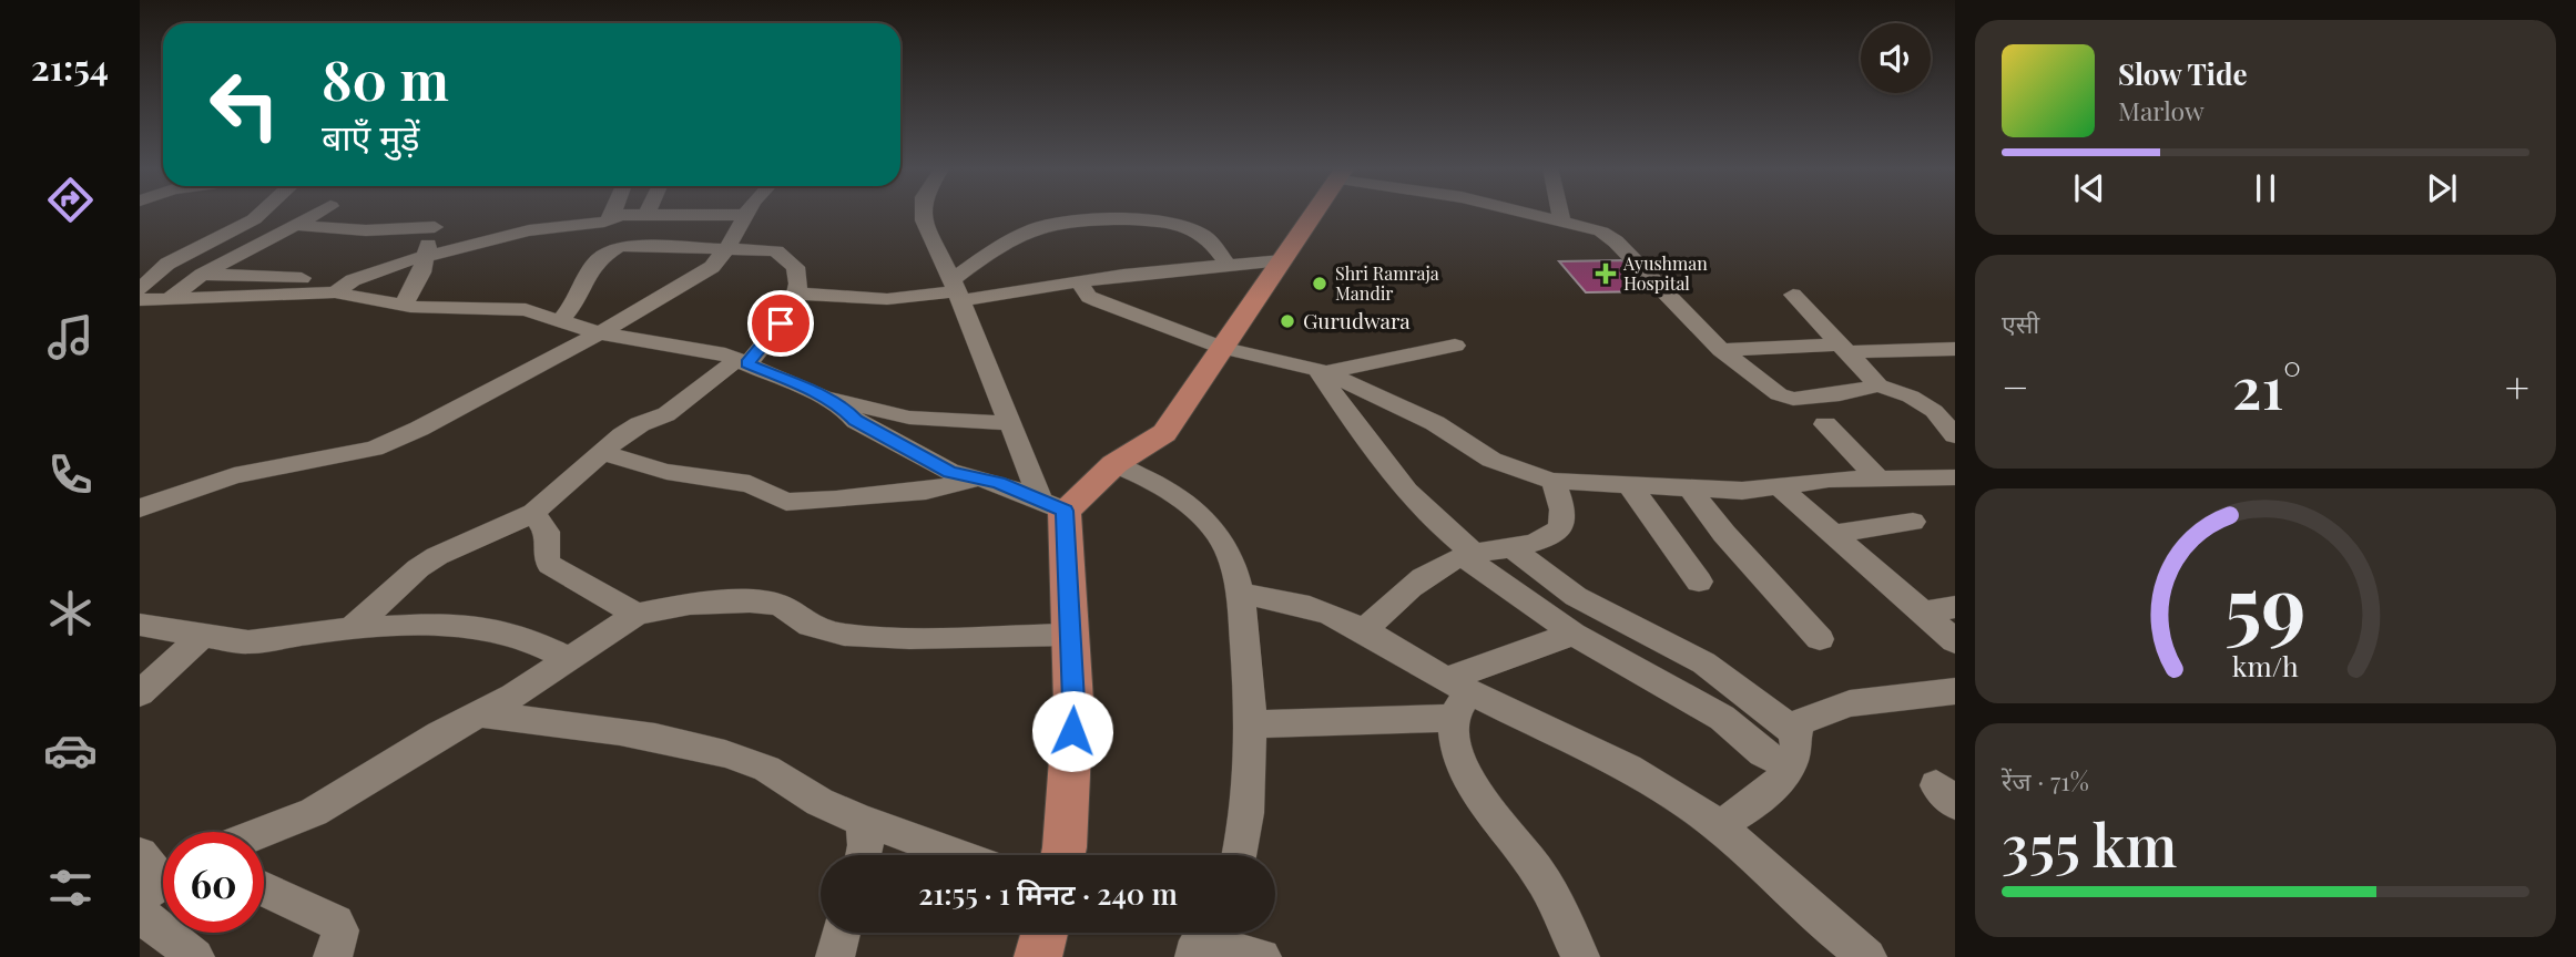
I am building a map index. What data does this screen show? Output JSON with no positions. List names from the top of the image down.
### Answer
{
  "places": {
    "health": ["Ayushman Hospital"],
    "other": ["Shri Ramraja Mandir", "Gurudwara"]
  },
  "page": {
    "tabs": "21:54",
    "turn": ["80 m", "बाएँ मुड़ें"],
    "song": ["Slow Tide", "Marlow"],
    "tile": [
      "एसी",
      ["रेंज · 71%", "355 km"]
    ],
    "heat": ["−", "21°", "+"],
    "limit": "60",
    "trip": "21:55 · 1 मिनट · 240 m",
    "gauge": ["59", "km/h"]
  }
}
